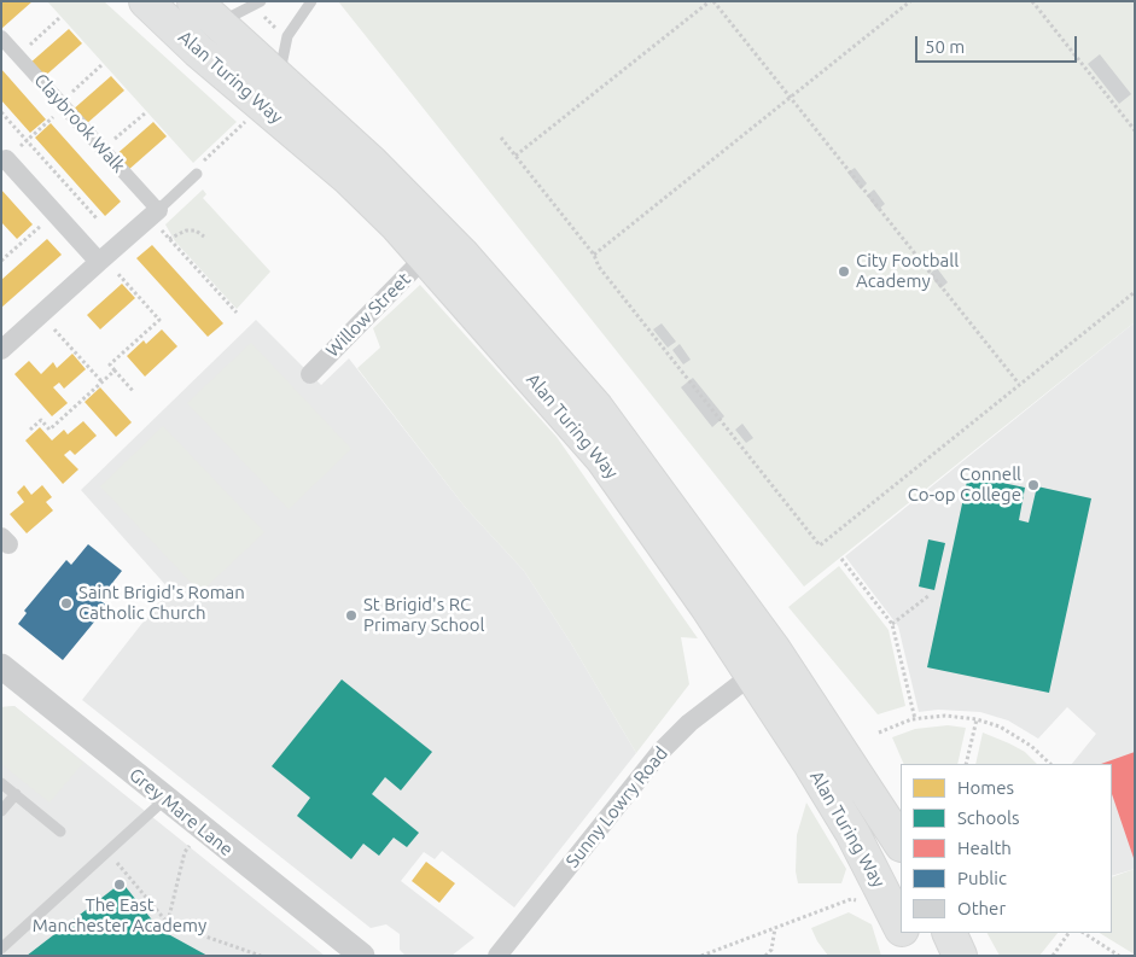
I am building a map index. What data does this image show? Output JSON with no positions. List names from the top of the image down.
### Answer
{
  "streets": {
    "highway": ["Alan Turing Way"],
    "street": [
      "Claybrook Walk",
      "Willow Street",
      "Sunny Lowry Road",
      "Grey Mare Lane"
    ]
  },
  "crossings": [
    ["Alan Turing Way", "Willow Street"],
    ["Alan Turing Way", "Sunny Lowry Road"]
  ],
  "places": [
    "City Football Academy",
    "Connell Co-op College",
    "Saint Brigid's Roman Catholic Church",
    "St Brigid's RC Primary School",
    "The East Manchester Academy"
  ],
  "legend": [
    "Homes",
    "Schools",
    "Health",
    "Public",
    "Other"
  ],
  "scale_bar": "50 m"
}
